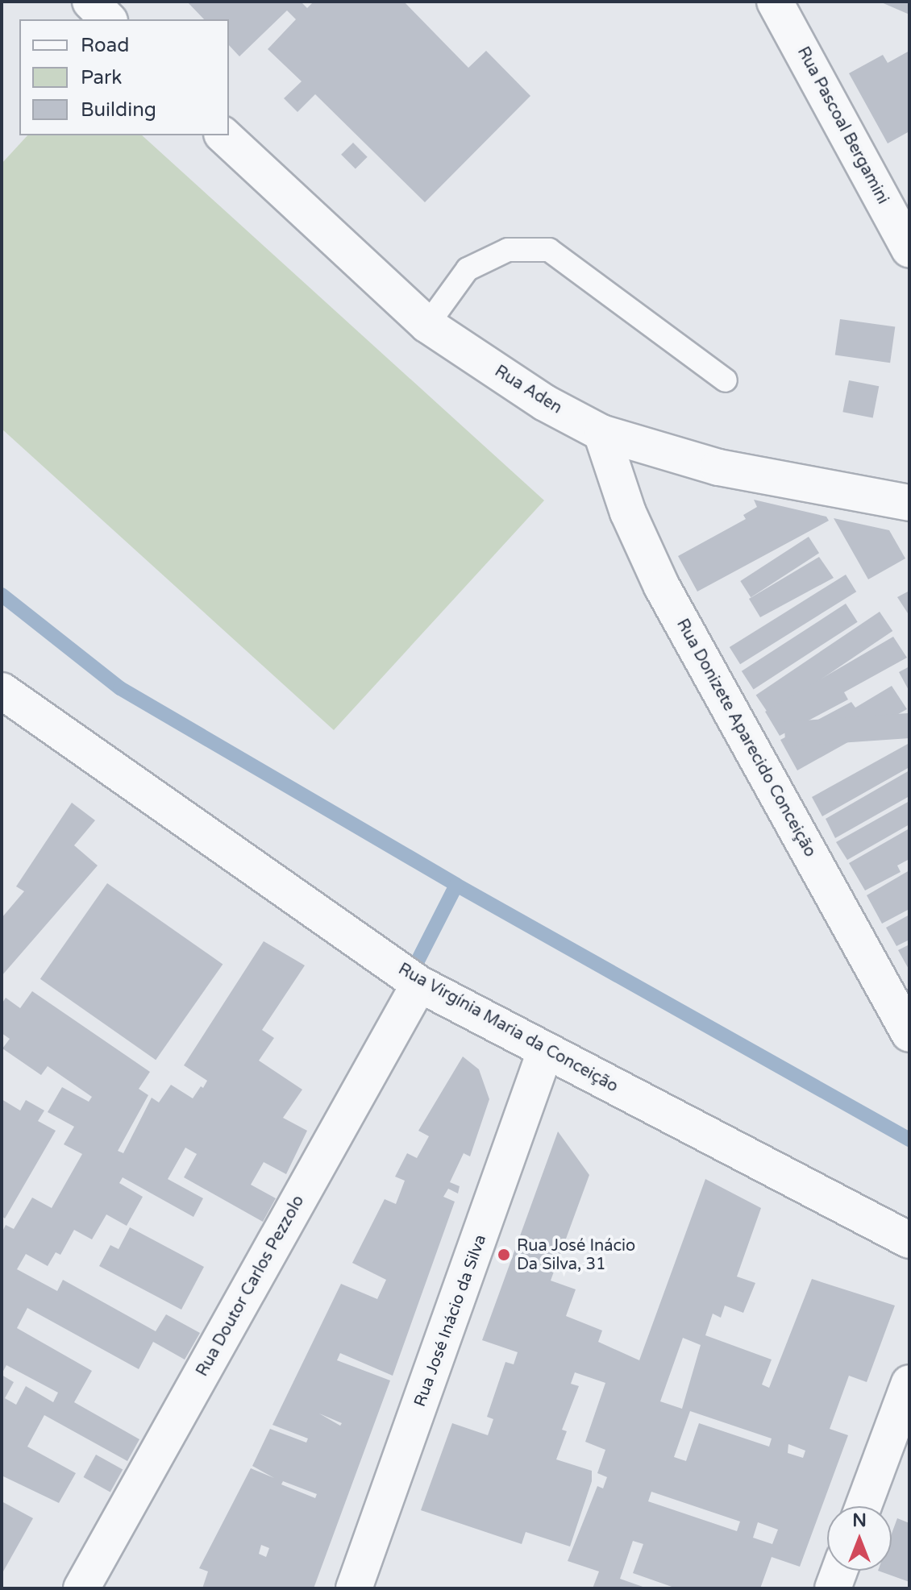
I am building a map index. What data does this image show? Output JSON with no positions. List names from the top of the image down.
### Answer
{
  "streets": {
    "street": [
      "Rua Pascoal Bergamini",
      "Rua Aden",
      "Rua Donizete Aparecido Conceição",
      "Rua Virgínia Maria da Conceição",
      "Rua Doutor Carlos Pezzolo",
      "Rua José Inácio da Silva"
    ]
  },
  "crossings": [
    ["Rua Aden", "Rua Donizete Aparecido Conceição"],
    ["Rua Virgínia Maria da Conceição", "Rua Doutor Carlos Pezzolo"],
    ["Rua Virgínia Maria da Conceição", "Rua José Inácio da Silva"]
  ],
  "places": ["Rua José Inácio Da Silva, 31"],
  "legend": ["Road", "Park", "Building"],
  "north": "top"
}
